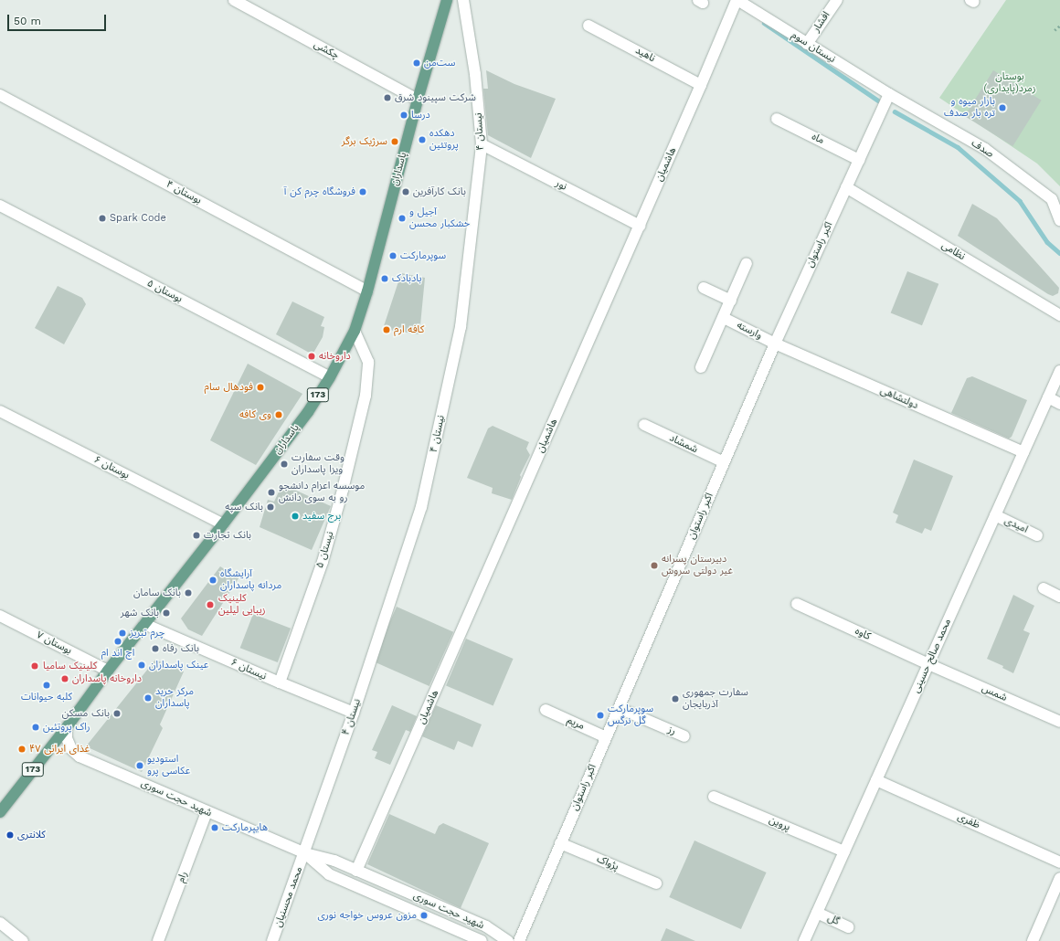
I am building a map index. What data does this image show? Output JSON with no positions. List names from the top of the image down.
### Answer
{
  "streets": {
    "main road": ["پاسداران", "173"],
    "street": [
      "افشار",
      "نیستان سوم",
      "چکشی",
      "ناهید",
      "نیستان ۴",
      "ماه",
      "صدف",
      "هاشمیان",
      "نور",
      "بوستان ۴",
      "اکبر راستوان",
      "نظامی",
      "بوستان ۵",
      "وارسته",
      "دولتشاهی",
      "شمشاد",
      "بوستان ۶",
      "امیدی",
      "نیستان ۵",
      "کاوه",
      "بوستان ۷",
      "محمد صالح حسینی",
      "نیستان ۶",
      "شمس",
      "مریم",
      "رز",
      "شهید حجت سوری",
      "ظفری",
      "پروین",
      "پژواک",
      "رام",
      "محمد محسنیان",
      "گل"
    ]
  },
  "crossings": [
    ["افشار", "نیستان سوم"],
    ["نیستان سوم", "صدف"],
    ["نیستان سوم", "هاشمیان"],
    ["نیستان سوم", "اکبر راستوان"],
    ["چکشی", "پاسداران"],
    ["ناهید", "هاشمیان"],
    ["نیستان ۴", "نور"],
    ["نیستان ۴", "نیستان ۶"],
    ["نیستان ۴", "شهید حجت سوری"],
    ["نیستان ۴", "محمد محسنیان"],
    ["ماه", "اکبر راستوان"],
    ["صدف", "اکبر راستوان"],
    ["هاشمیان", "نور"],
    ["هاشمیان", "شهید حجت سوری"],
    ["پاسداران", "بوستان ۴"],
    ["پاسداران", "بوستان ۵"],
    ["پاسداران", "بوستان ۶"],
    ["پاسداران", "نیستان ۵"],
    ["پاسداران", "بوستان ۷"],
    ["پاسداران", "نیستان ۶"],
    ["پاسداران", "شهید حجت سوری"],
    ["اکبر راستوان", "نظامی"],
    ["اکبر راستوان", "وارسته"],
    ["اکبر راستوان", "دولتشاهی"],
    ["اکبر راستوان", "شمشاد"],
    ["اکبر راستوان", "مریم"],
    ["اکبر راستوان", "رز"],
    ["اکبر راستوان", "پژواک"],
    ["وارسته", "دولتشاهی"],
    ["دولتشاهی", "محمد صالح حسینی"],
    ["امیدی", "محمد صالح حسینی"],
    ["نیستان ۵", "نیستان ۶"],
    ["کاوه", "محمد صالح حسینی"],
    ["کاوه", "شمس"],
    ["محمد صالح حسینی", "شمس"],
    ["محمد صالح حسینی", "ظفری"],
    ["محمد صالح حسینی", "پروین"],
    ["محمد صالح حسینی", "گل"],
    ["شهید حجت سوری", "رام"],
    ["شهید حجت سوری", "محمد محسنیان"]
  ],
  "parks": ["بوستان زمرد(پایداری)"],
  "places": [
    "ست‌من",
    "شرکت سپینود شرق",
    "بازار میوه و تره بار صدف",
    "درسا",
    "دهکده پروتئین",
    "سرژیک برگر",
    "فروشگاه چرم کن آ",
    "بانک کارآفرین",
    "Spark Code",
    "آجیل و خشکبار محسن",
    "سوپرمارکت",
    "بادبادک",
    "کافه ارم",
    "داروخانه",
    "فودهال سام",
    "وی کافه",
    "وقت سفارت ویزا پاسداران",
    "موسسه اعزام دانشجو رو به سوی دانش",
    "بانک سپه",
    "برج سفید",
    "بانک تجارت",
    "دبیرستان پسرانه غیر دولتی سروش",
    "آرایشگاه مردانه پاسداران",
    "بانک سامان",
    "کلینیک زیبایی لیلین",
    "بانک شهر",
    "چرم تبریز",
    "اچ اند ام",
    "بانک رفاه",
    "عینک پاسداران",
    "کلینیک سامیا",
    "داروخانه پاسداران",
    "کلبه حیوانات",
    "مرکز خرید پاسداران",
    "سفارت جمهوری آذربایجان",
    "بانک مسکن",
    "سوپرمارکت گل نرگس",
    "راک پروتئین",
    "غذای ایرانی ۴٧",
    "استودیو عکاسی پرو",
    "هایپرمارکت",
    "کلانتری",
    "مزون عروس خواجه نوری"
  ],
  "scale_bar": "50 m"
}
